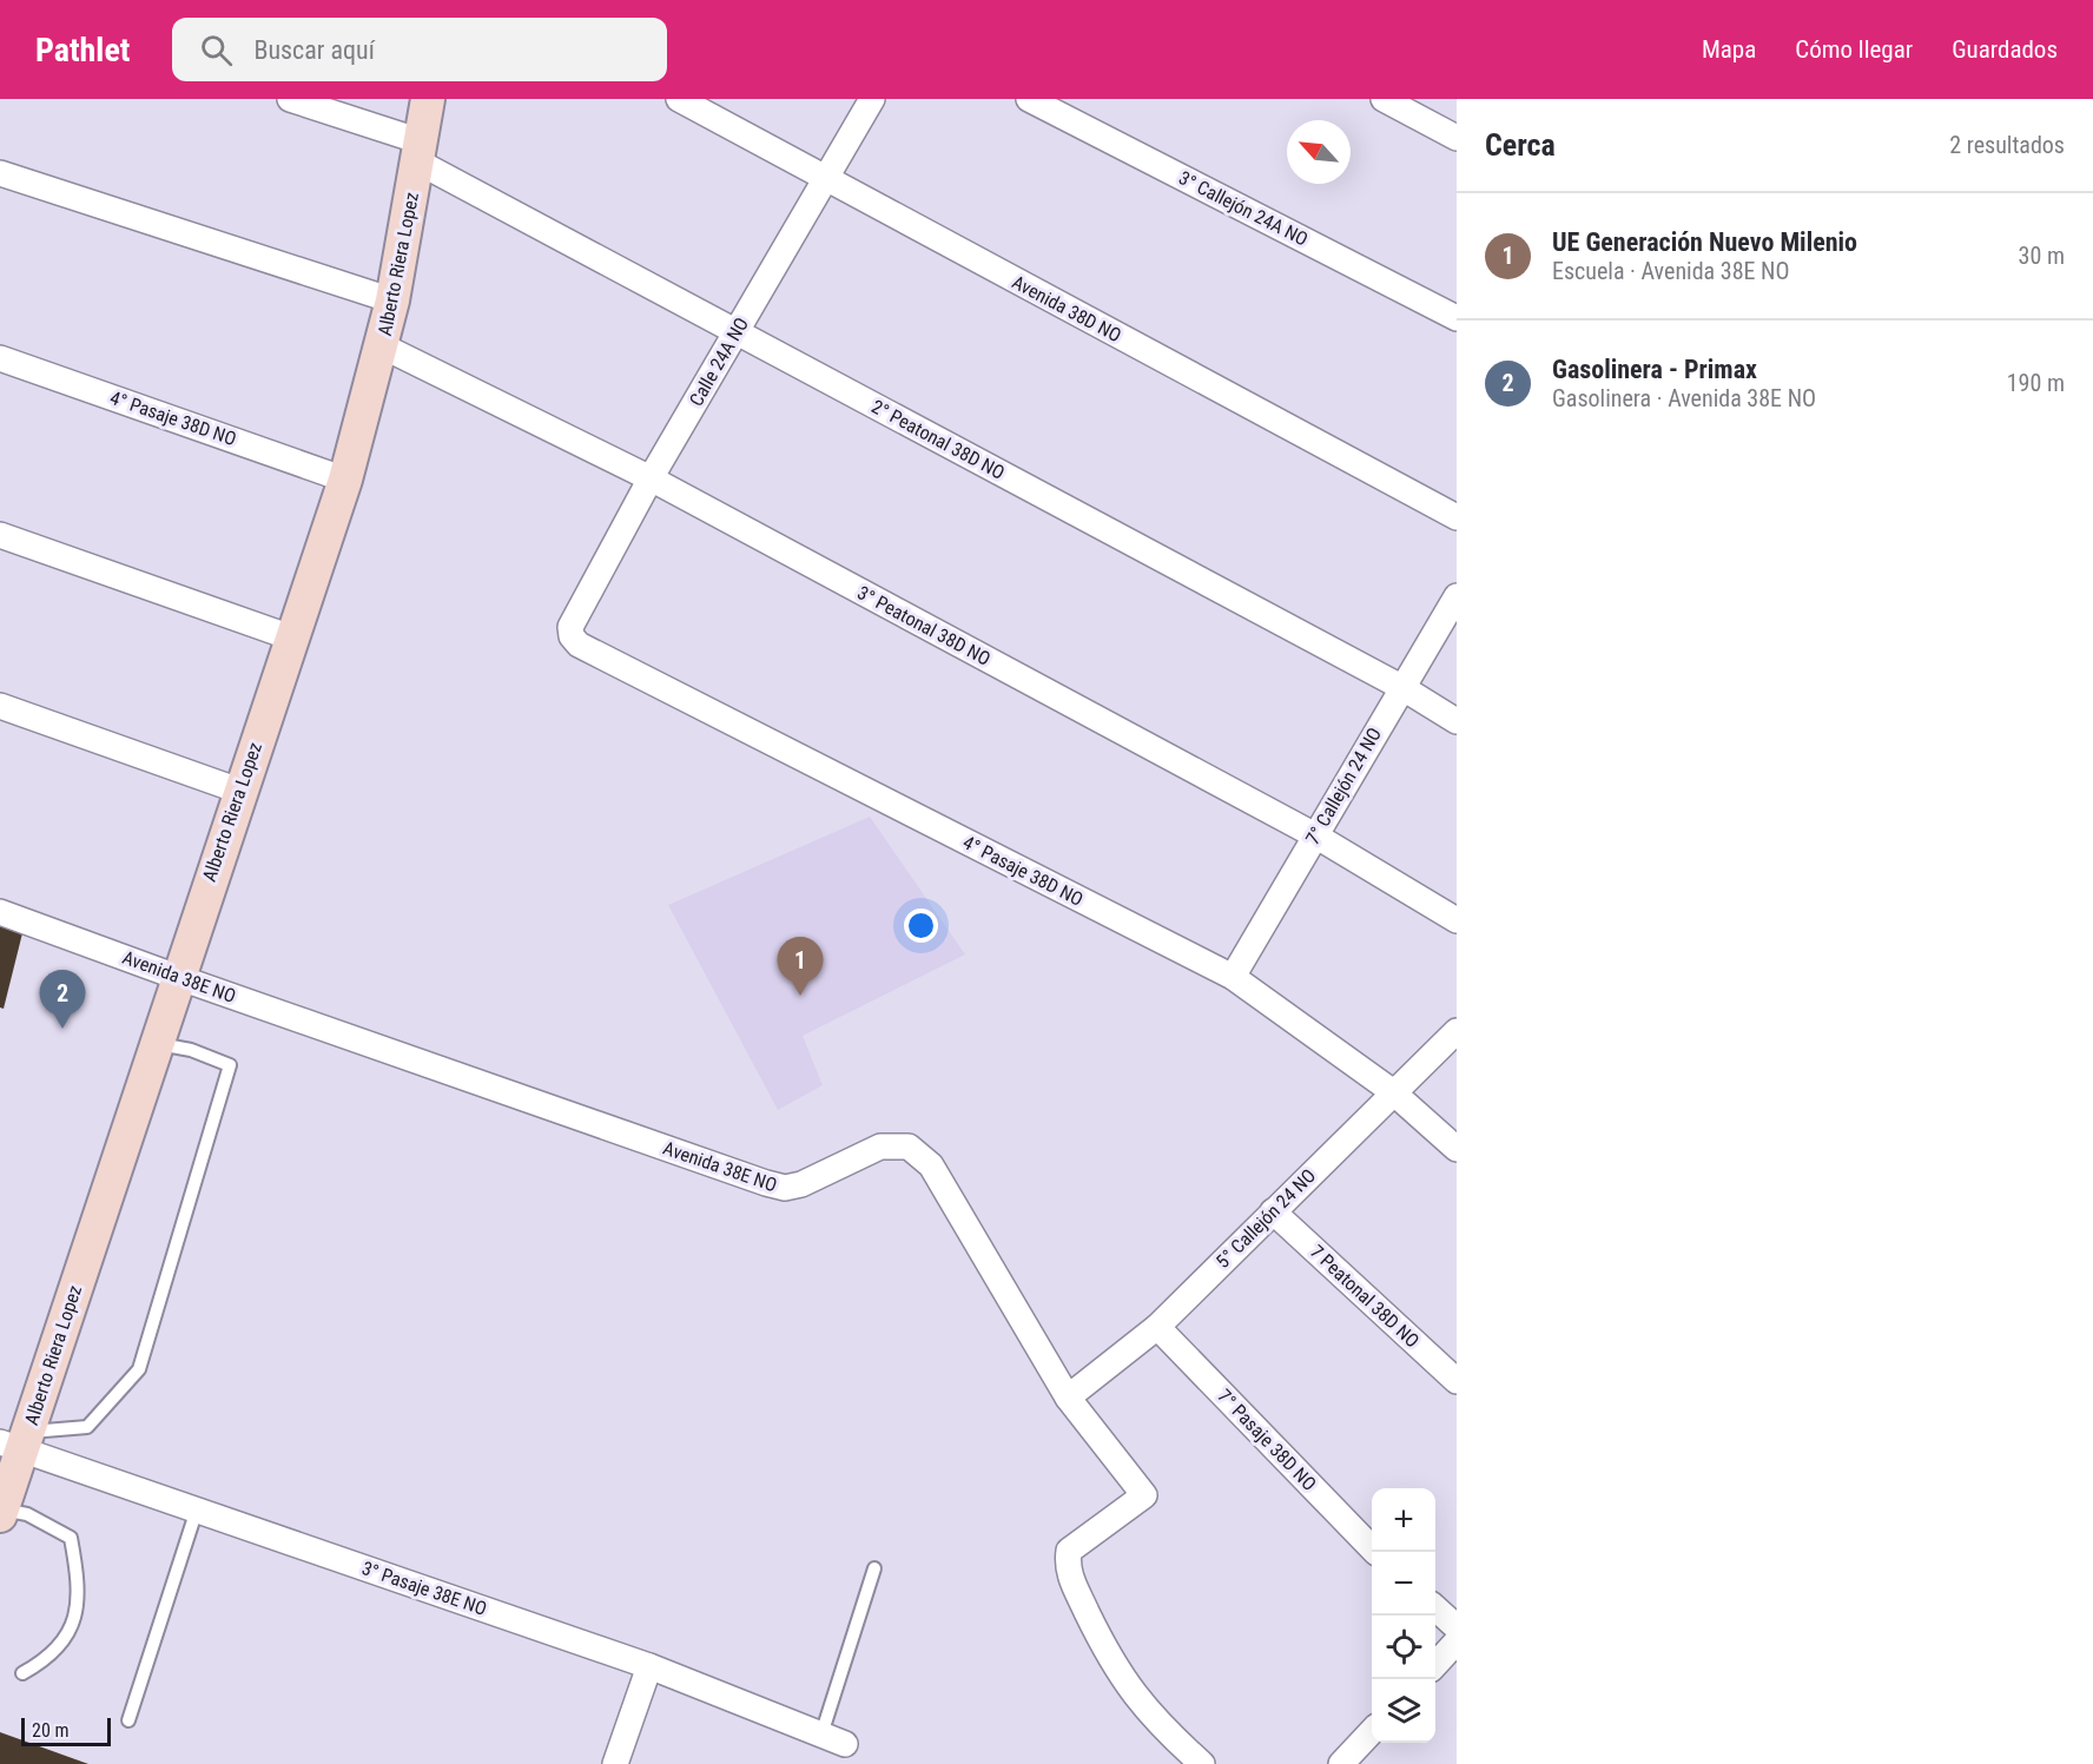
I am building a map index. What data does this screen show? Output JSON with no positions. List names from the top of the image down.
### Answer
{
  "streets": {
    "main road": ["Alberto Riera Lopez"],
    "street": [
      "3° Callejón 24A NO",
      "Avenida 38D NO",
      "Calle 24A NO",
      "4° Pasaje 38D NO",
      "2° Peatonal 38D NO",
      "3° Peatonal 38D NO",
      "7° Callejón 24 NO",
      "Avenida 38E NO",
      "5° Callejón 24 NO",
      "7 Peatonal 38D NO",
      "7° Pasaje 38D NO",
      "3° Pasaje 38E NO"
    ]
  },
  "crossings": [
    ["Alberto Riera Lopez", "4° Pasaje 38D NO"],
    ["Alberto Riera Lopez", "2° Peatonal 38D NO"],
    ["Alberto Riera Lopez", "3° Peatonal 38D NO"],
    ["Alberto Riera Lopez", "Avenida 38E NO"],
    ["Alberto Riera Lopez", "3° Pasaje 38E NO"],
    ["Avenida 38D NO", "Calle 24A NO"],
    ["Calle 24A NO", "4° Pasaje 38D NO"],
    ["Calle 24A NO", "2° Peatonal 38D NO"],
    ["Calle 24A NO", "3° Peatonal 38D NO"],
    ["4° Pasaje 38D NO", "7° Callejón 24 NO"],
    ["4° Pasaje 38D NO", "5° Callejón 24 NO"],
    ["2° Peatonal 38D NO", "7° Callejón 24 NO"],
    ["3° Peatonal 38D NO", "7° Callejón 24 NO"],
    ["Avenida 38E NO", "5° Callejón 24 NO"],
    ["5° Callejón 24 NO", "7 Peatonal 38D NO"],
    ["5° Callejón 24 NO", "7° Pasaje 38D NO"]
  ],
  "scale_bar": "20 m",
  "north": "top left",
  "page": {
    "header": "Pathlet",
    "search": "Buscar aquí",
    "nav": ["Mapa", "Cómo llegar", "Guardados"],
    "heading": ["Cerca", "2 resultados"],
    "list": [
      {
        "mark": "1",
        "name": "UE Generación Nuevo Milenio",
        "note": "Escuela · Avenida 38E NO",
        "value": "30 m"
      },
      {
        "mark": "2",
        "name": "Gasolinera - Primax",
        "note": "Gasolinera · Avenida 38E NO",
        "value": "190 m"
      }
    ],
    "pins": ["1", "2"],
    "map_buttons": ["+", "−"],
    "scale": "20 m"
  }
}
